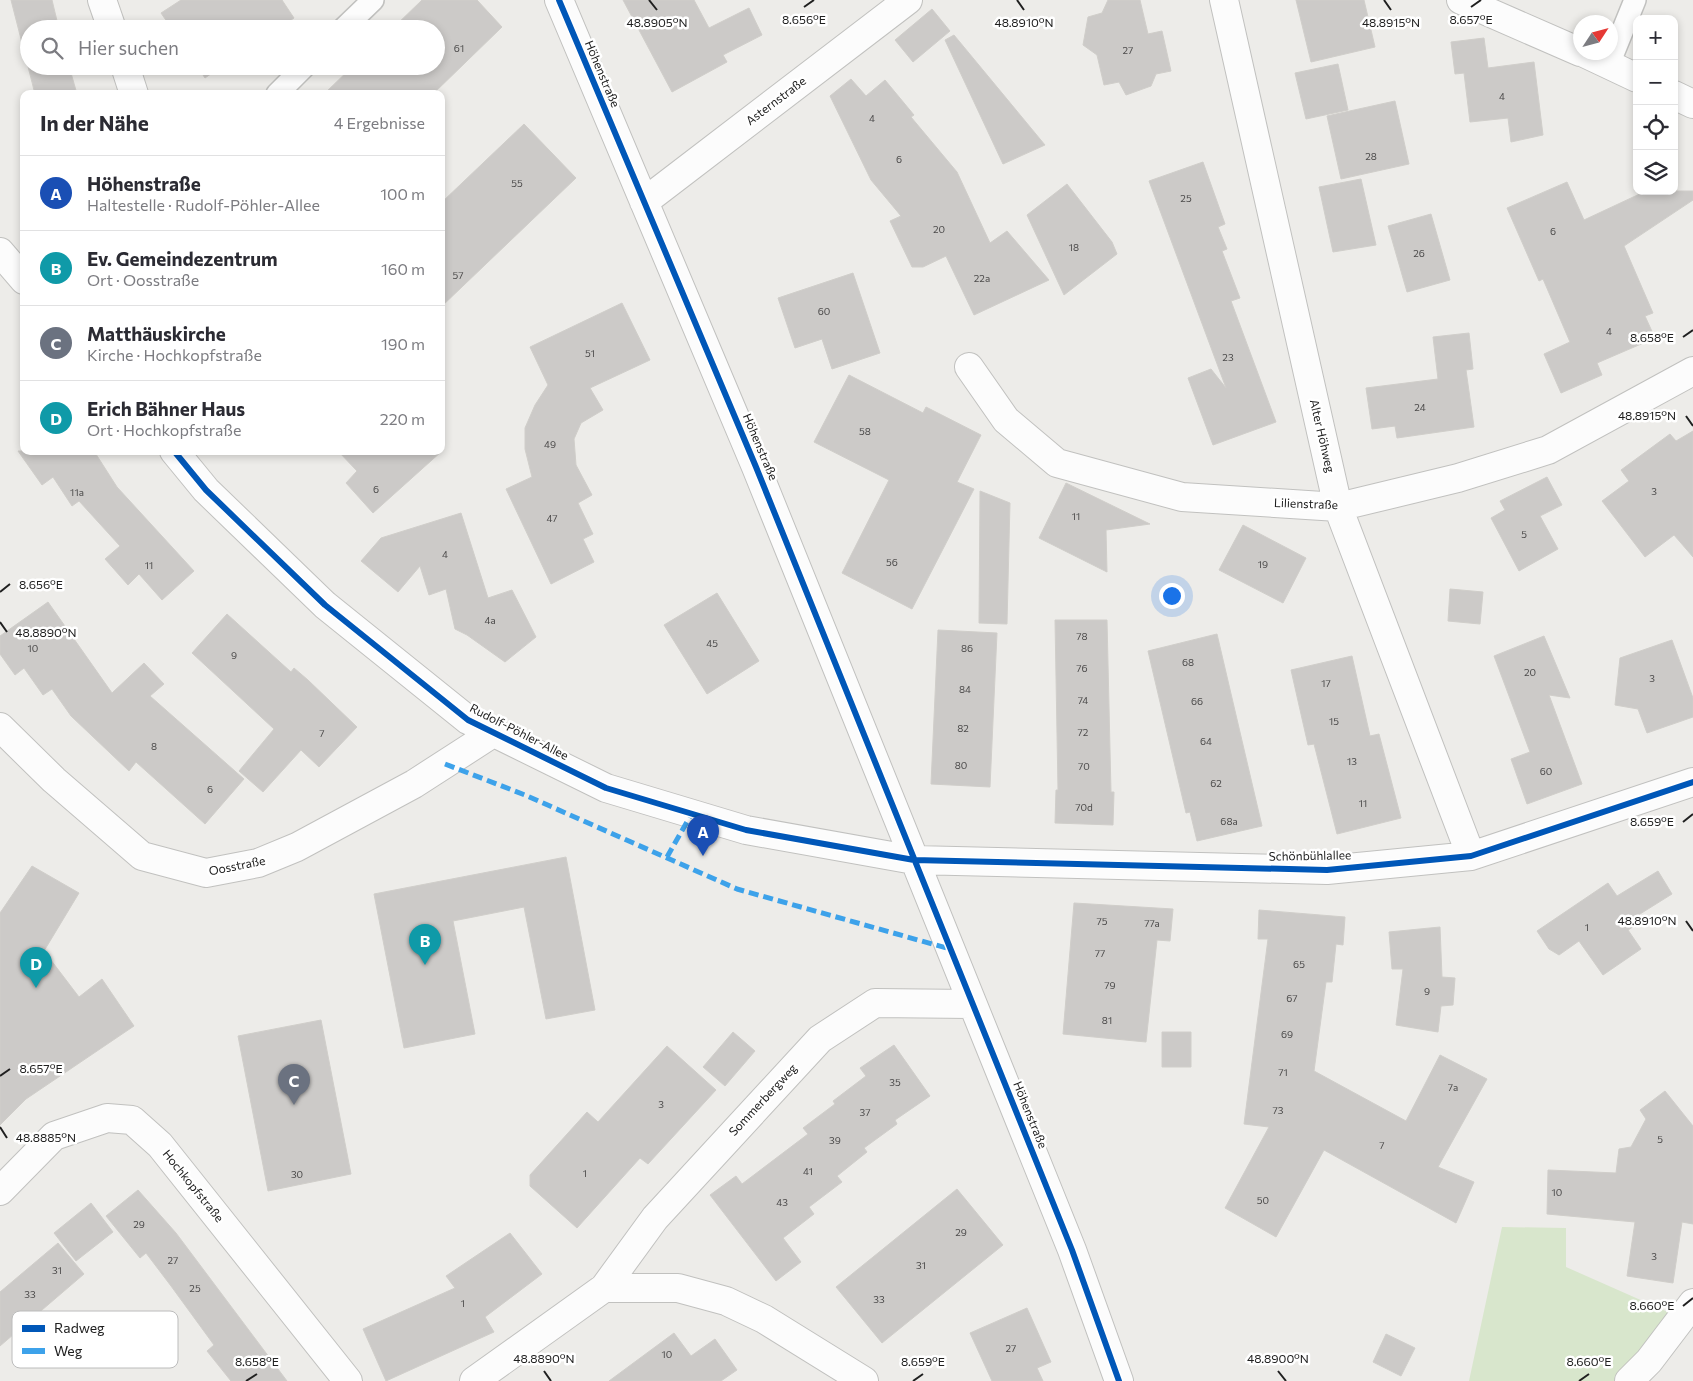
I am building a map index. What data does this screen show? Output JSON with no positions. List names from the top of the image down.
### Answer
{
  "streets": {
    "street": [
      "Höhenstraße",
      "Asternstraße",
      "Alter Höhweg",
      "Lilienstraße",
      "Rudolf-Pöhler-Allee",
      "Schönbühlallee",
      "Oosstraße",
      "Sommerbergweg",
      "Hochkopfstraße"
    ]
  },
  "crossings": [
    ["Höhenstraße", "Asternstraße"],
    ["Höhenstraße", "Rudolf-Pöhler-Allee"],
    ["Höhenstraße", "Schönbühlallee"],
    ["Höhenstraße", "Sommerbergweg"],
    ["Alter Höhweg", "Lilienstraße"],
    ["Alter Höhweg", "Schönbühlallee"],
    ["Rudolf-Pöhler-Allee", "Schönbühlallee"],
    ["Rudolf-Pöhler-Allee", "Oosstraße"]
  ],
  "house_numbers": [
    "61",
    "27",
    "4",
    "4",
    "28",
    "6",
    "55",
    "25",
    "20",
    "6",
    "18",
    "26",
    "57",
    "22a",
    "60",
    "4",
    "51",
    "23",
    "24",
    "58",
    "49",
    "6",
    "3",
    "11a",
    "11",
    "47",
    "5",
    "4",
    "56",
    "19",
    "11",
    "4a",
    "78",
    "45",
    "10",
    "86",
    "9",
    "68",
    "76",
    "20",
    "3",
    "17",
    "84",
    "74",
    "66",
    "15",
    "82",
    "72",
    "7",
    "64",
    "8",
    "13",
    "80",
    "70",
    "60",
    "62",
    "6",
    "11",
    "70d",
    "68a",
    "75",
    "77a",
    "1",
    "77",
    "65",
    "79",
    "9",
    "67",
    "81",
    "69",
    "71",
    "35",
    "7a",
    "3",
    "73",
    "37",
    "5",
    "39",
    "7",
    "41",
    "1",
    "30",
    "10",
    "50",
    "43",
    "29",
    "29",
    "3",
    "27",
    "31",
    "31",
    "25",
    "33",
    "33",
    "1",
    "27",
    "10"
  ],
  "legend": ["Radweg", "Weg"],
  "north": "top right",
  "page": {
    "map_buttons": ["+", "−"],
    "search": "Hier suchen",
    "heading": ["In der Nähe", "4 Ergebnisse"],
    "list": [
      {
        "mark": "A",
        "name": "Höhenstraße",
        "note": "Haltestelle · Rudolf-Pöhler-Allee",
        "value": "100 m"
      },
      {
        "mark": "B",
        "name": "Ev. Gemeindezentrum",
        "note": "Ort · Oosstraße",
        "value": "160 m"
      },
      {
        "mark": "C",
        "name": "Matthäuskirche",
        "note": "Kirche · Hochkopfstraße",
        "value": "190 m"
      },
      {
        "mark": "D",
        "name": "Erich Bähner Haus",
        "note": "Ort · Hochkopfstraße",
        "value": "220 m"
      }
    ],
    "pins": [
      "A",
      "B",
      "D",
      "C"
    ]
  },
  "coordinates": [
    "8.656°E",
    "8.657°E",
    "48.8910°N",
    "48.8915°N",
    "48.8905°N",
    "8.658°E",
    "48.8890°N",
    "8.659°E",
    "48.8885°N",
    "8.660°E",
    "48.8900°N"
  ]
}
